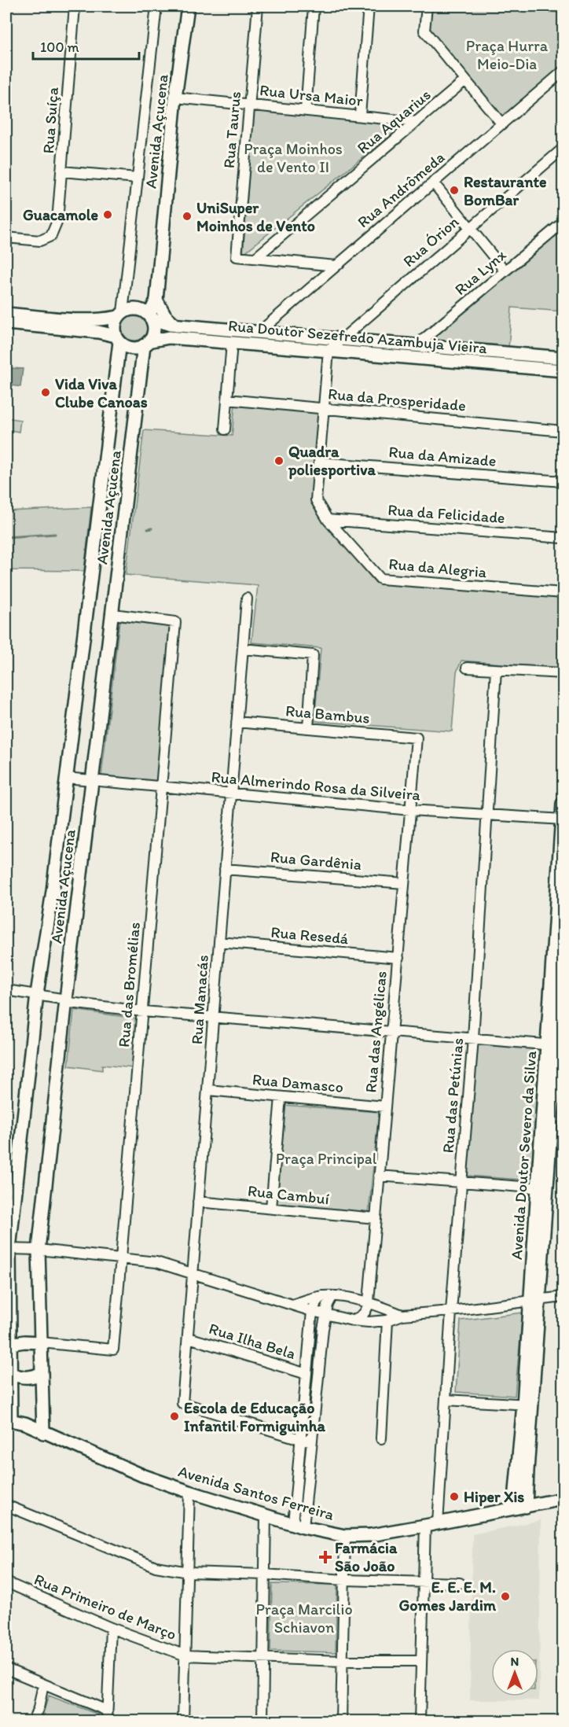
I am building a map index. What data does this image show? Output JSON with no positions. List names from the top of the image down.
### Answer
{
  "streets": {
    "main road": [
      "Avenida Açucena",
      "Rua Doutor Sezefredo Azambuja Vieira",
      "Avenida Doutor Severo da Silva",
      "Avenida Santos Ferreira"
    ],
    "street": [
      "Rua Ursa Maior",
      "Rua Suíça",
      "Rua Aquarius",
      "Rua Taurus",
      "Rua Andrômeda",
      "Rua Órion",
      "Rua Lynx",
      "Rua da Prosperidade",
      "Rua da Amizade",
      "Rua da Felicidade",
      "Rua da Alegria",
      "Rua Bambus",
      "Rua Almerindo Rosa da Silveira",
      "Rua Gardênia",
      "Rua Resedá",
      "Rua das Bromélias",
      "Rua Manacás",
      "Rua das Angélicas",
      "Rua Damasco",
      "Rua das Petúnias",
      "Rua Cambuí",
      "Rua Ilha Bela",
      "Rua Primeiro de Março"
    ]
  },
  "crossings": [
    ["Rua Ursa Maior", "Rua Aquarius"],
    ["Rua Ursa Maior", "Rua Taurus"],
    ["Rua Ursa Maior", "Avenida Açucena"],
    ["Rua Aquarius", "Rua Taurus"],
    ["Avenida Açucena", "Rua Doutor Sezefredo Azambuja Vieira"],
    ["Avenida Açucena", "Rua Almerindo Rosa da Silveira"],
    ["Avenida Açucena", "Rua das Bromélias"],
    ["Avenida Açucena", "Avenida Santos Ferreira"],
    ["Rua Andrômeda", "Rua Doutor Sezefredo Azambuja Vieira"],
    ["Rua Órion", "Rua Doutor Sezefredo Azambuja Vieira"],
    ["Rua Lynx", "Rua Doutor Sezefredo Azambuja Vieira"],
    ["Rua Doutor Sezefredo Azambuja Vieira", "Rua da Alegria"],
    ["Rua da Prosperidade", "Rua da Alegria"],
    ["Rua da Amizade", "Rua da Alegria"],
    ["Rua da Felicidade", "Rua da Alegria"],
    ["Rua Bambus", "Rua Manacás"],
    ["Rua Bambus", "Rua das Angélicas"],
    ["Rua Almerindo Rosa da Silveira", "Rua das Bromélias"],
    ["Rua Almerindo Rosa da Silveira", "Rua Manacás"],
    ["Rua Almerindo Rosa da Silveira", "Rua das Angélicas"],
    ["Rua Almerindo Rosa da Silveira", "Rua das Petúnias"],
    ["Rua Almerindo Rosa da Silveira", "Avenida Doutor Severo da Silva"],
    ["Rua Gardênia", "Rua Manacás"],
    ["Rua Gardênia", "Rua das Angélicas"],
    ["Rua Resedá", "Rua Manacás"],
    ["Rua Resedá", "Rua das Angélicas"],
    ["Rua Manacás", "Rua Damasco"],
    ["Rua Manacás", "Rua Cambuí"],
    ["Rua Manacás", "Rua Ilha Bela"],
    ["Rua das Angélicas", "Rua Damasco"],
    ["Rua das Angélicas", "Rua Cambuí"],
    ["Rua das Petúnias", "Avenida Santos Ferreira"],
    ["Avenida Doutor Severo da Silva", "Avenida Santos Ferreira"]
  ],
  "parks": [
    "Praça Hurra Meio-Dia",
    "Praça Moinhos de Vento II",
    "Praça Principal",
    "Praça Marcilio Schiavon"
  ],
  "places": {
    "other": [
      "Restaurante BomBar",
      "Guacamole",
      "UniSuper Moinhos de Vento",
      "Vida Viva Clube Canoas",
      "Quadra poliesportiva",
      "Escola de Educação Infantil Formiguinha",
      "Hiper Xis",
      "E. E. E. M. Gomes Jardim"
    ],
    "health": ["Farmácia São João"]
  },
  "scale_bar": "100 m",
  "north": "top"
}
